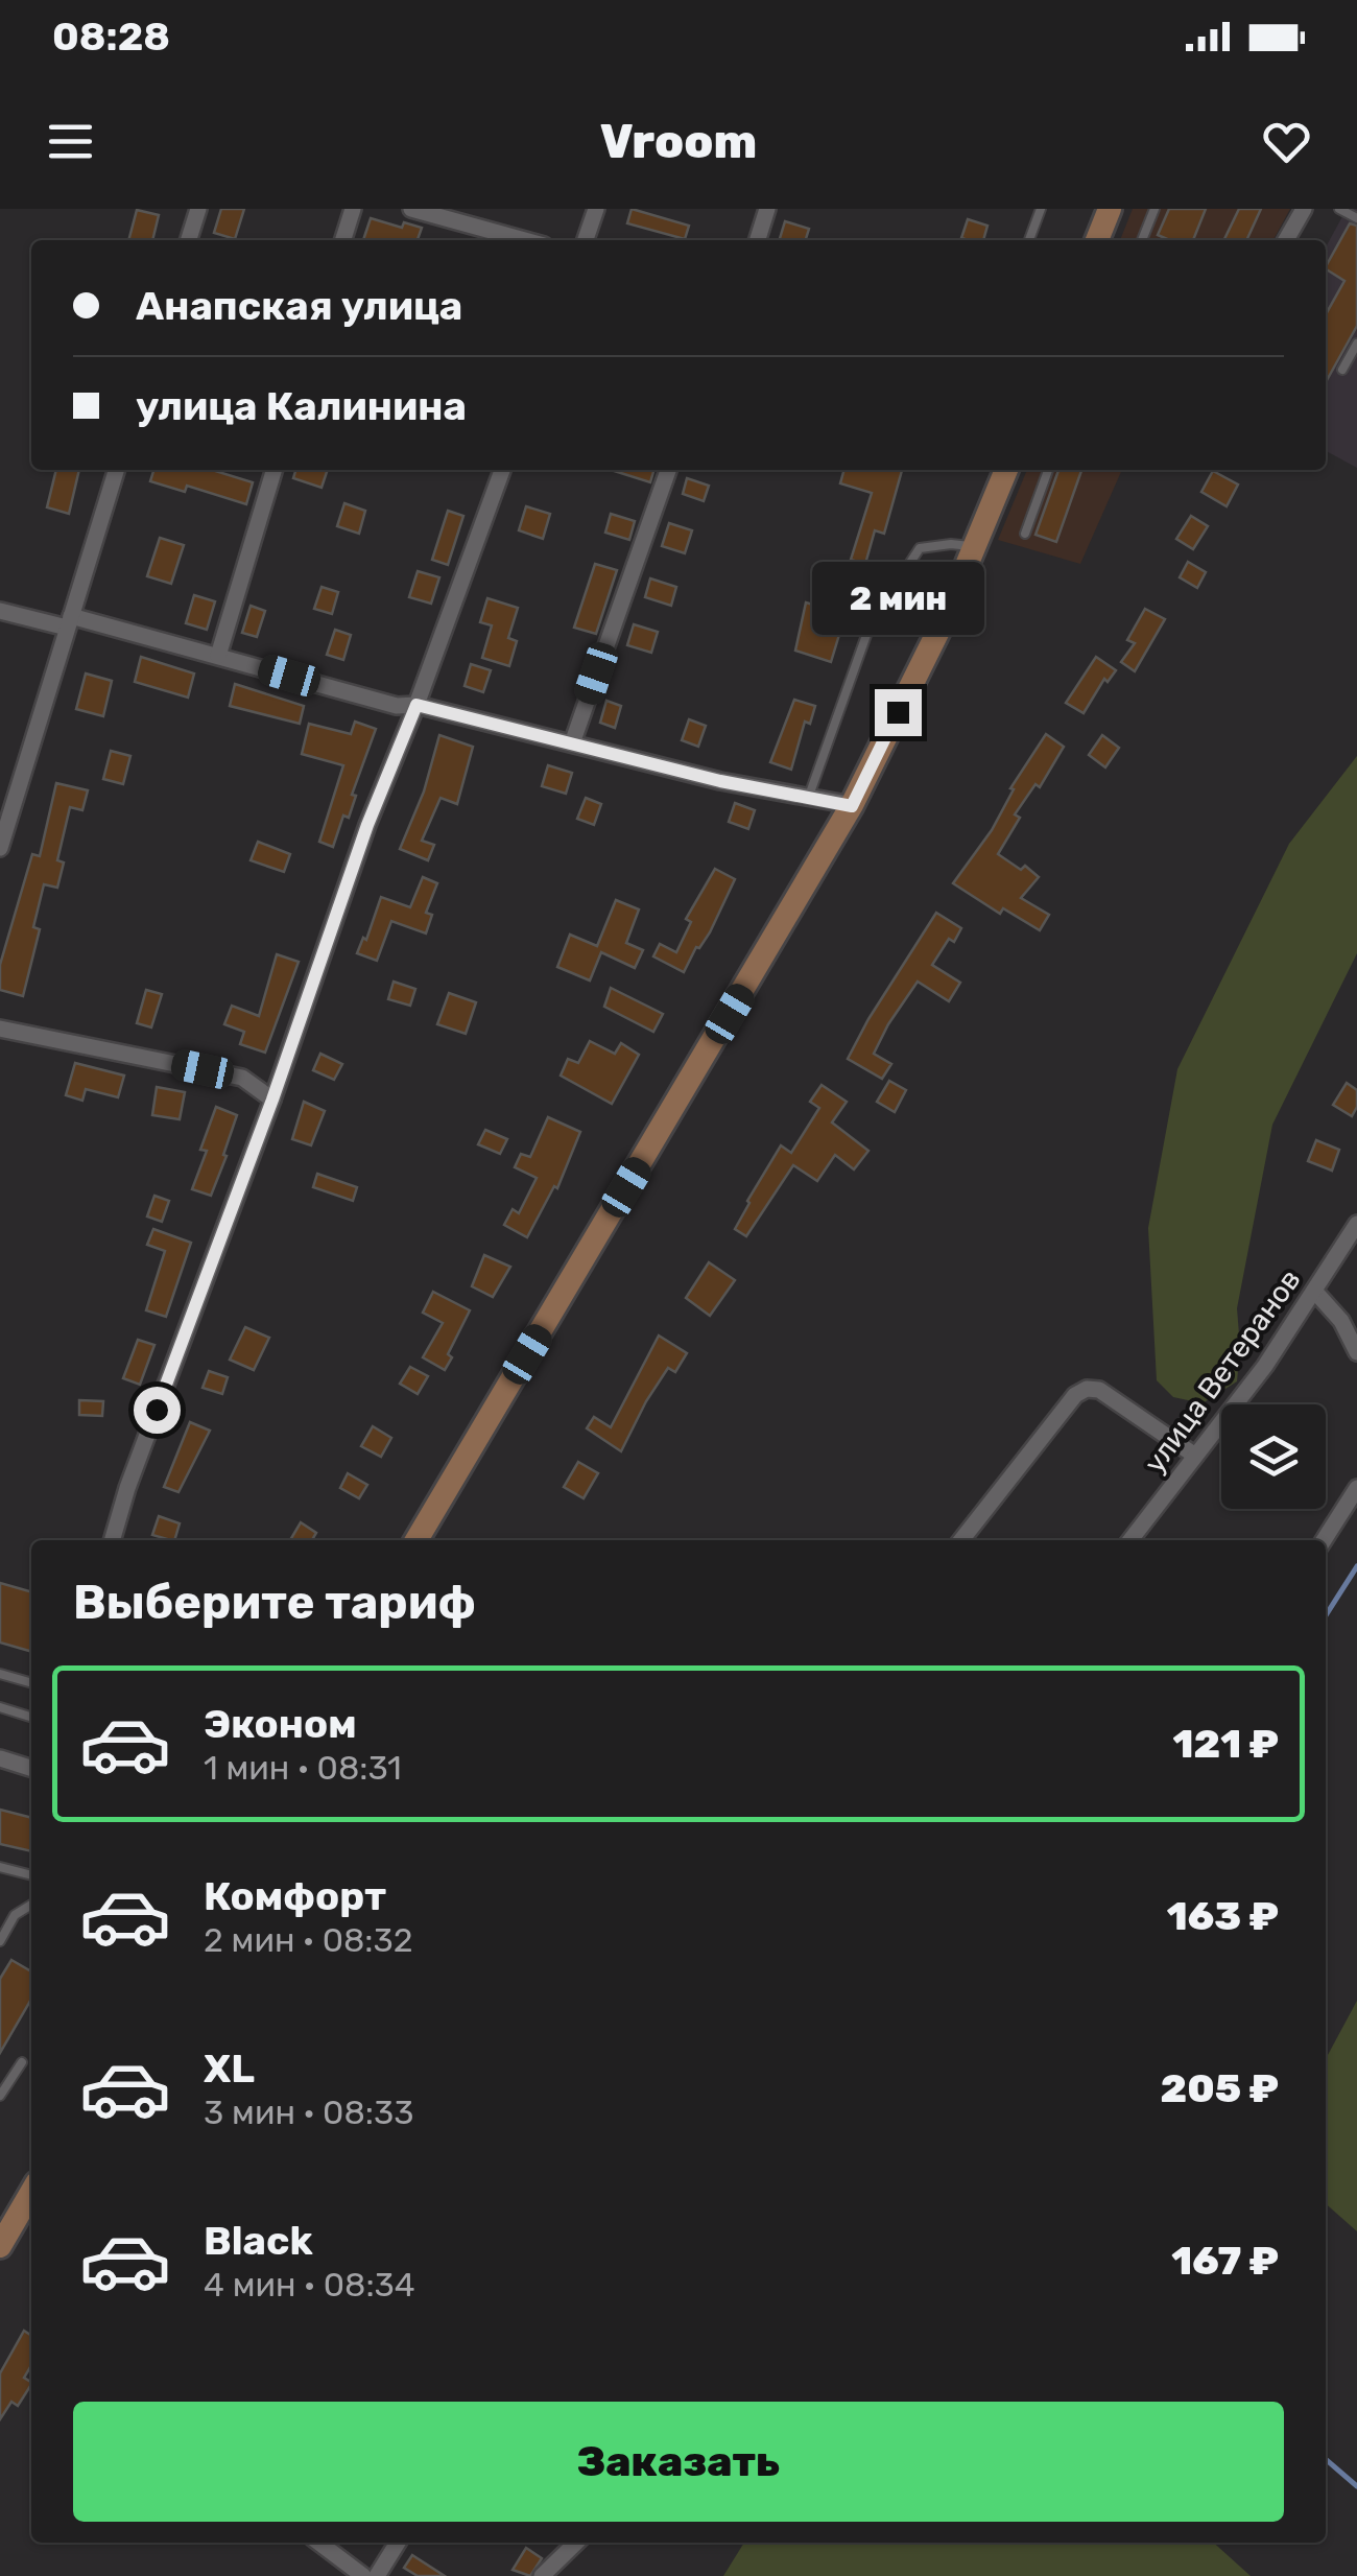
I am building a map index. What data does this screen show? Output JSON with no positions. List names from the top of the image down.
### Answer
{
  "streets": {
    "street": ["улица Ветеранов"]
  },
  "page": {
    "status": "08:28",
    "header": "Vroom",
    "banner": ["Анапская улица", "улица Калинина"],
    "bubble": "2 мин",
    "heading": "Выберите тариф",
    "list": [
      {
        "name": "Эконом",
        "note": "1 мин · 08:31",
        "value": "121 ₽"
      },
      {
        "name": "Комфорт",
        "note": "2 мин · 08:32",
        "value": "163 ₽"
      },
      {
        "name": "XL",
        "note": "3 мин · 08:33",
        "value": "205 ₽"
      },
      {
        "name": "Black",
        "note": "4 мин · 08:34",
        "value": "167 ₽"
      }
    ],
    "buttons": "Заказать"
  }
}
